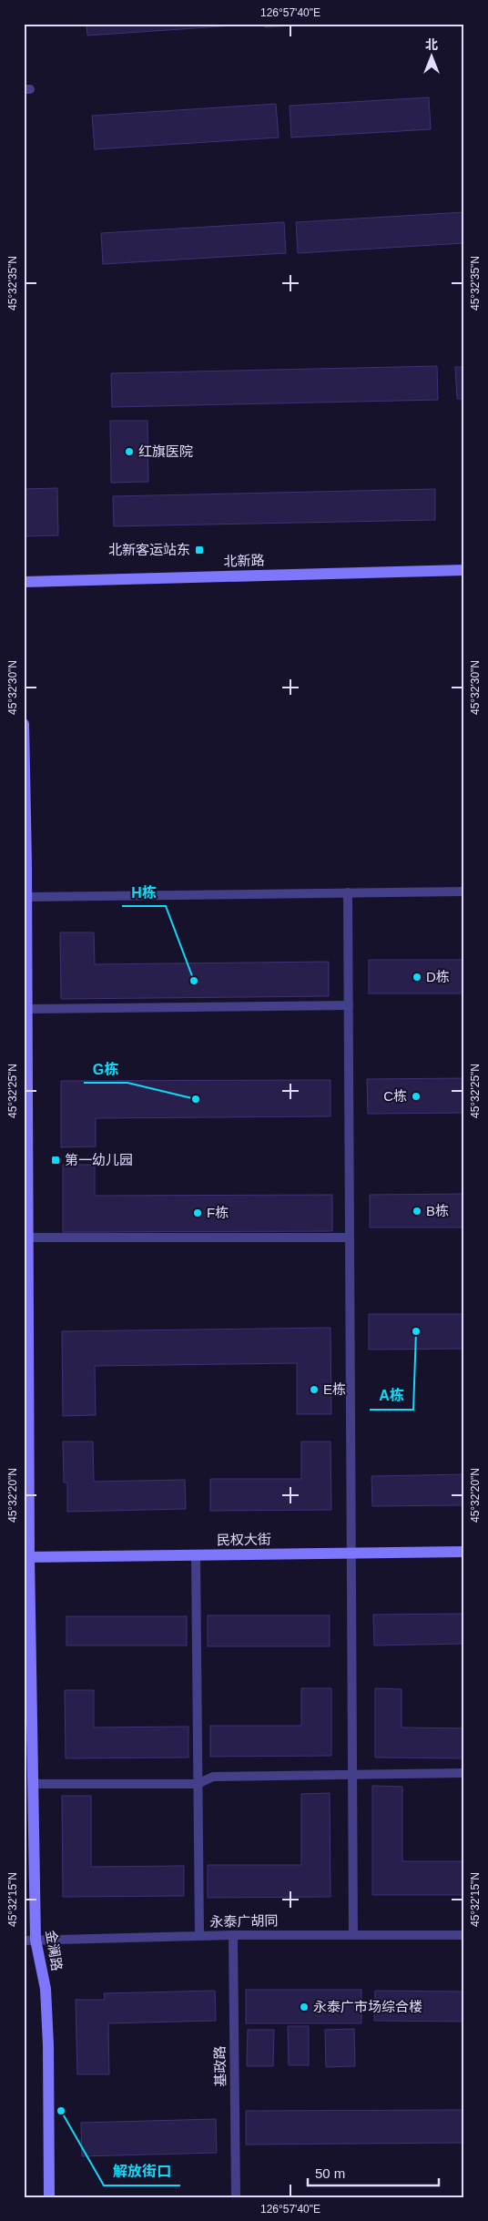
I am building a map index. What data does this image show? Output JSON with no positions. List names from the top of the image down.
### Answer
{
  "streets": {
    "street": ["北新路", "民权大街", "金澜路"],
    "lane": ["永泰广胡同", "基政路"]
  },
  "crossings": [
    ["民权大街", "金澜路"],
    ["永泰广胡同", "金澜路"],
    ["永泰广胡同", "基政路"]
  ],
  "places": {
    "other": [
      "红旗医院",
      "D栋",
      "H栋",
      "C栋",
      "G栋",
      "B栋",
      "F栋",
      "A栋",
      "E栋",
      "永泰广市场综合楼",
      "解放街口"
    ],
    "transit": ["北新客运站东", "第一幼儿园"]
  },
  "scale_bar": "50 m",
  "north": "top",
  "coordinates": [
    "126°57'40\"E",
    "45°32'35\"N",
    "45°32'30\"N",
    "45°32'25\"N",
    "45°32'20\"N",
    "45°32'15\"N"
  ]
}
